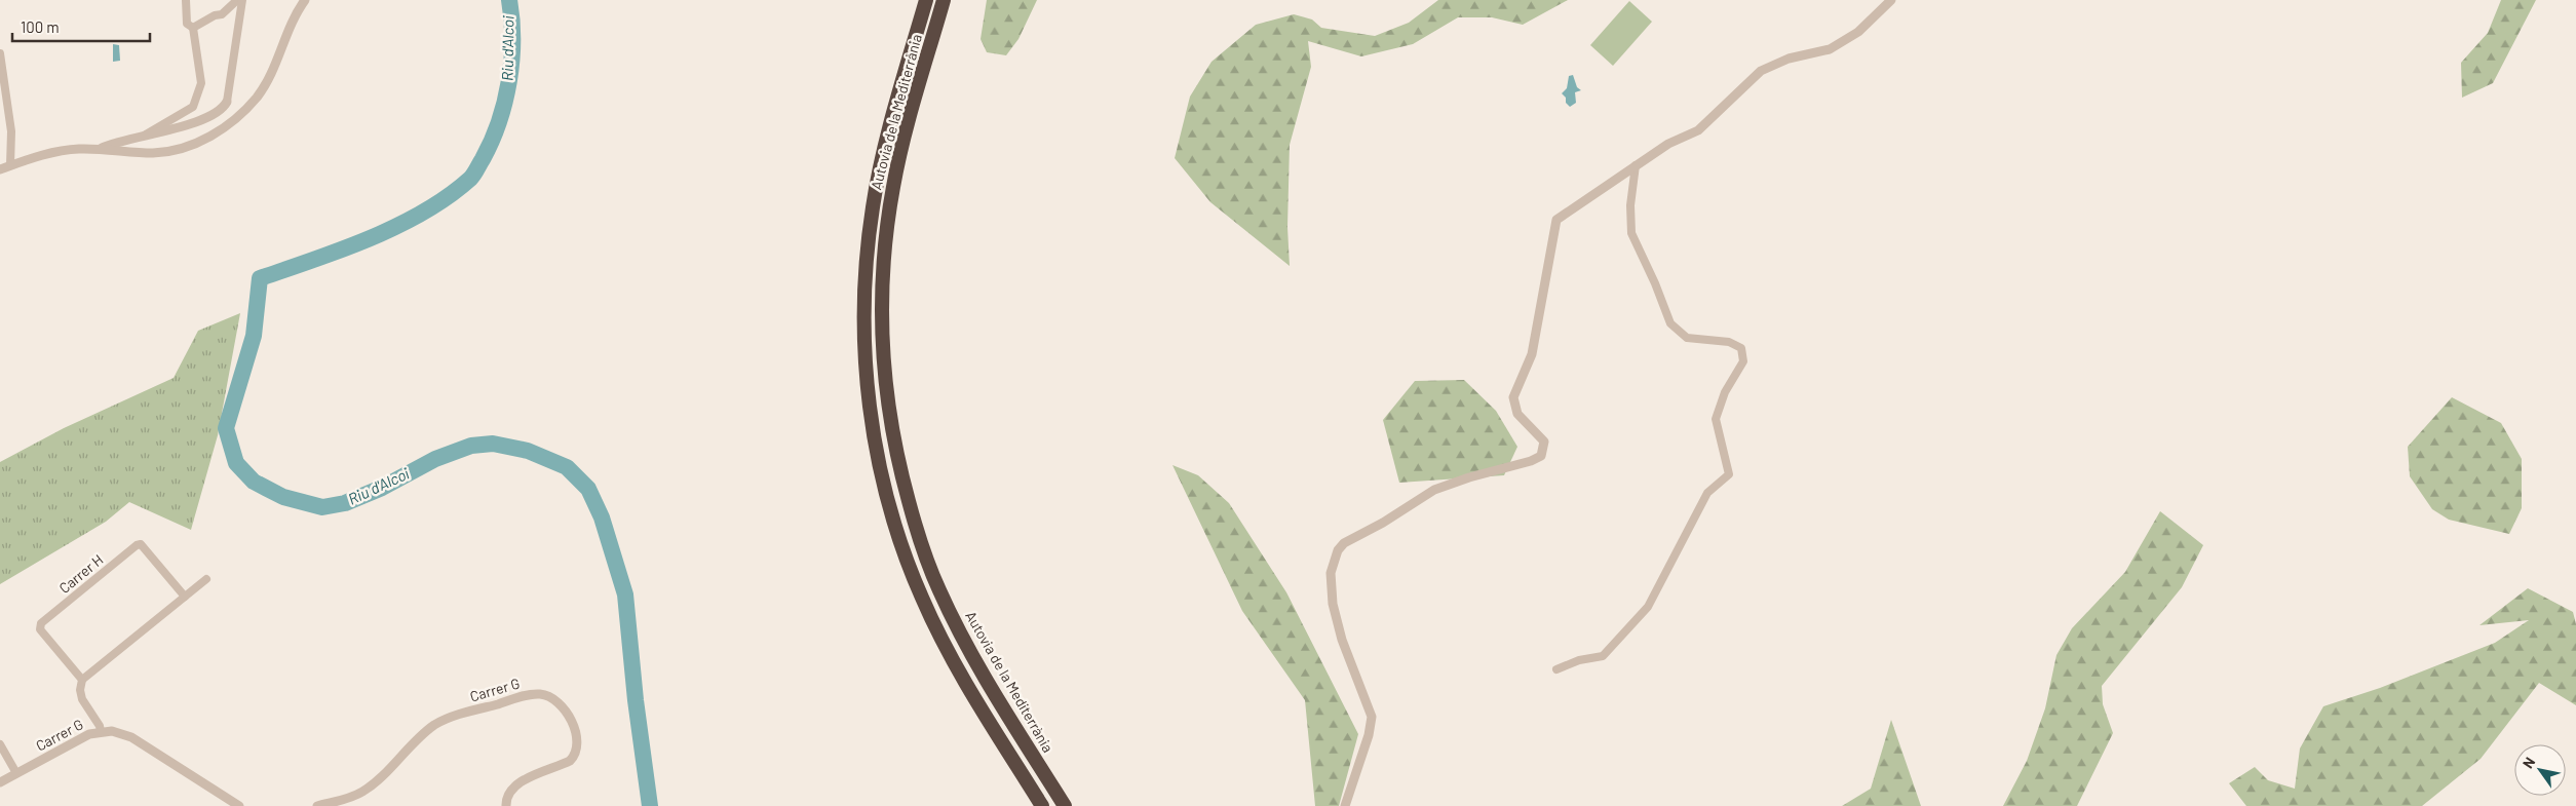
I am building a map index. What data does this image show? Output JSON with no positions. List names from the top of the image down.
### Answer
{
  "streets": {
    "highway": ["Autovia de la Mediterrània"],
    "street": ["Carrer H", "Carrer G"]
  },
  "water": ["Riu d'Alcoi"],
  "scale_bar": "100 m",
  "north": "top left"
}
